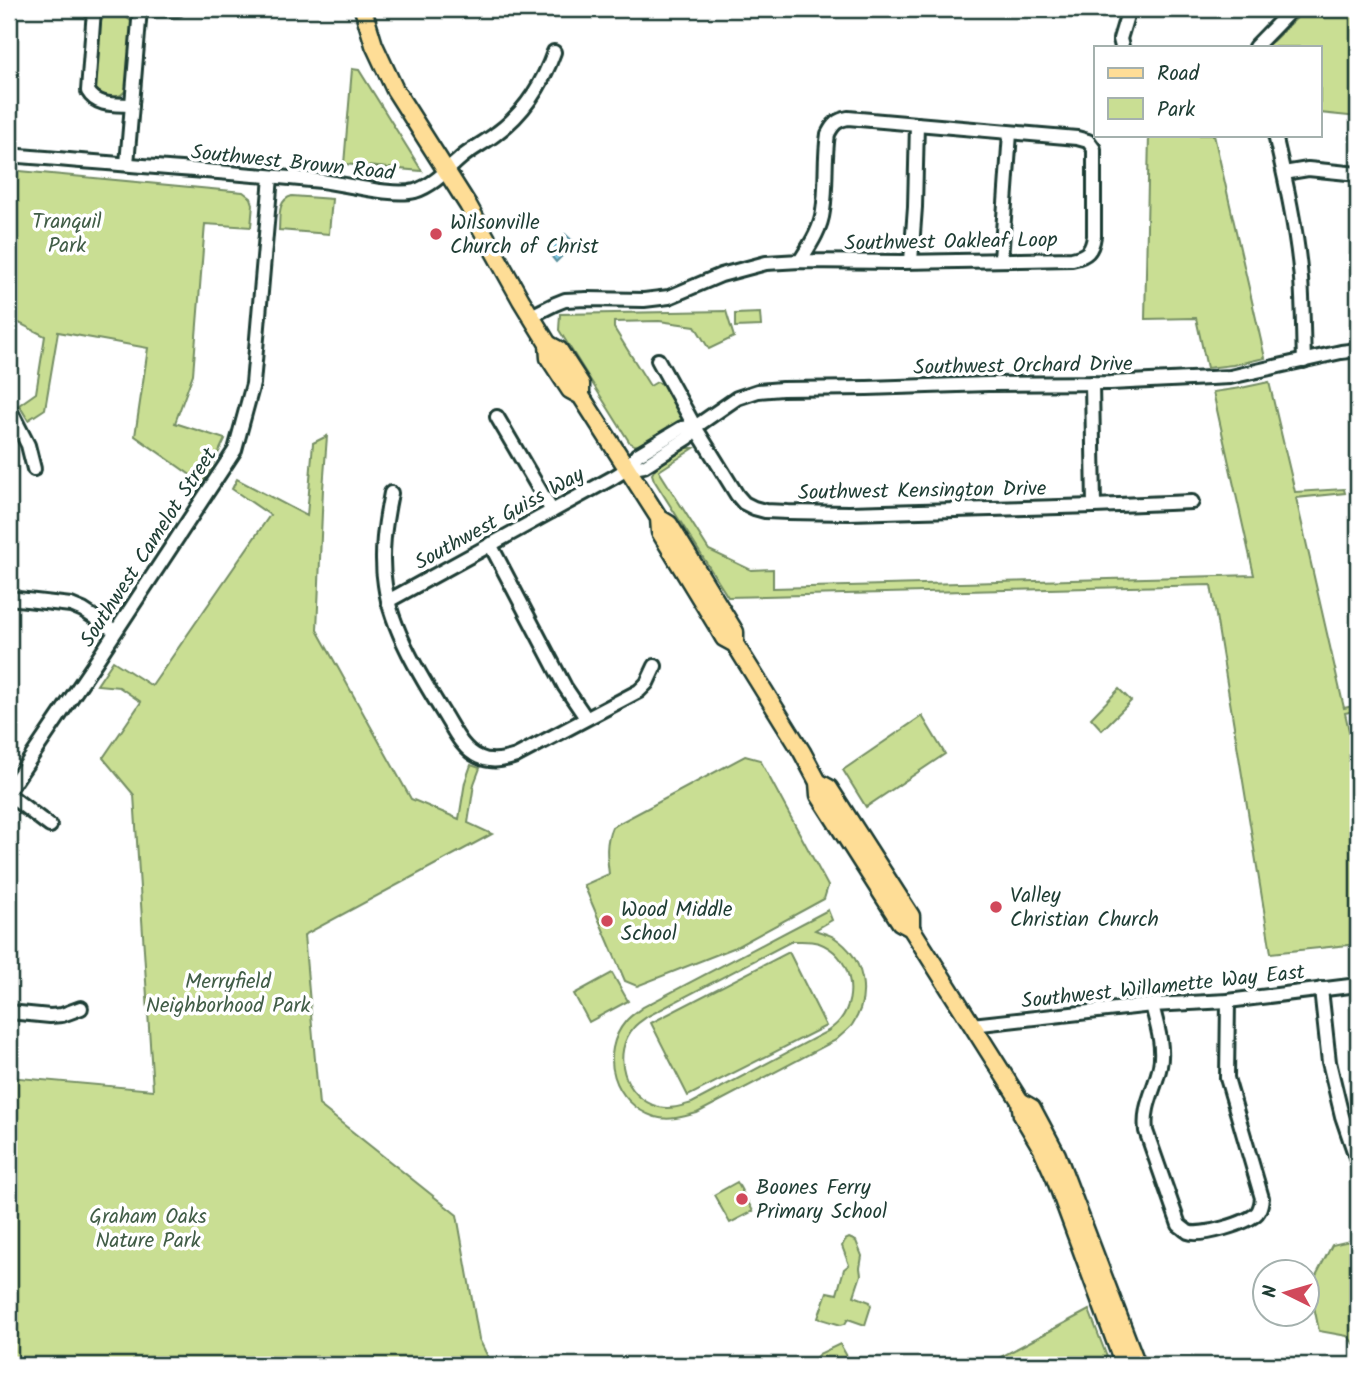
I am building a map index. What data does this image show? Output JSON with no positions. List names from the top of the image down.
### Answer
{
  "streets": {
    "street": [
      "Southwest Brown Road",
      "Southwest Oakleaf Loop",
      "Southwest Orchard Drive",
      "Southwest Kensington Drive",
      "Southwest Guiss Way",
      "Southwest Camelot Street",
      "Southwest Willamette Way East"
    ]
  },
  "crossings": [
    ["Southwest Brown Road", "Southwest Camelot Street"],
    ["Southwest Orchard Drive", "Southwest Kensington Drive"],
    ["Southwest Orchard Drive", "Southwest Guiss Way"]
  ],
  "parks": ["Tranquil Park", "Merryfield Neighborhood Park", "Graham Oaks Nature Park"],
  "places": [
    "Wilsonville Church of Christ",
    "Valley Christian Church",
    "Wood Middle School",
    "Boones Ferry Primary School"
  ],
  "legend": ["Road", "Park"],
  "north": "left"
}
